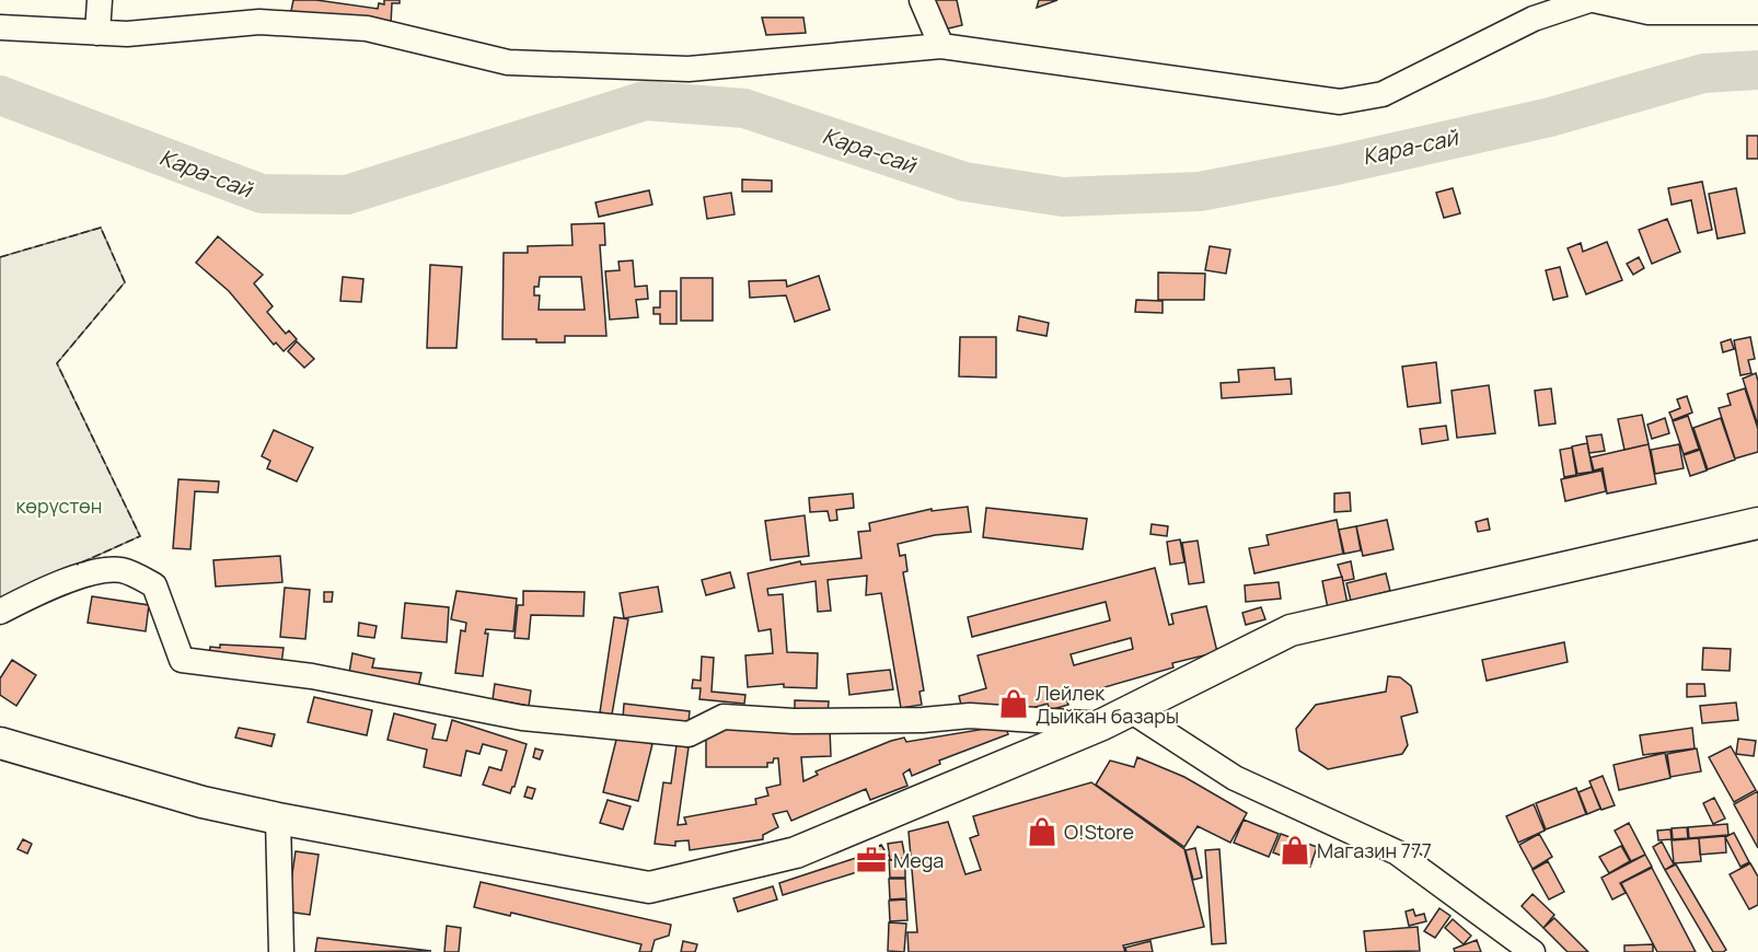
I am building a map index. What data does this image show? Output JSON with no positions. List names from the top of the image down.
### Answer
{
  "water": ["Кара-сай"],
  "parks": ["көрүстөн"],
  "places": {
    "shop": ["Лейлек Дыйкан базары", "O!Store", "Магазин 777"],
    "office": ["Mega"]
  }
}
